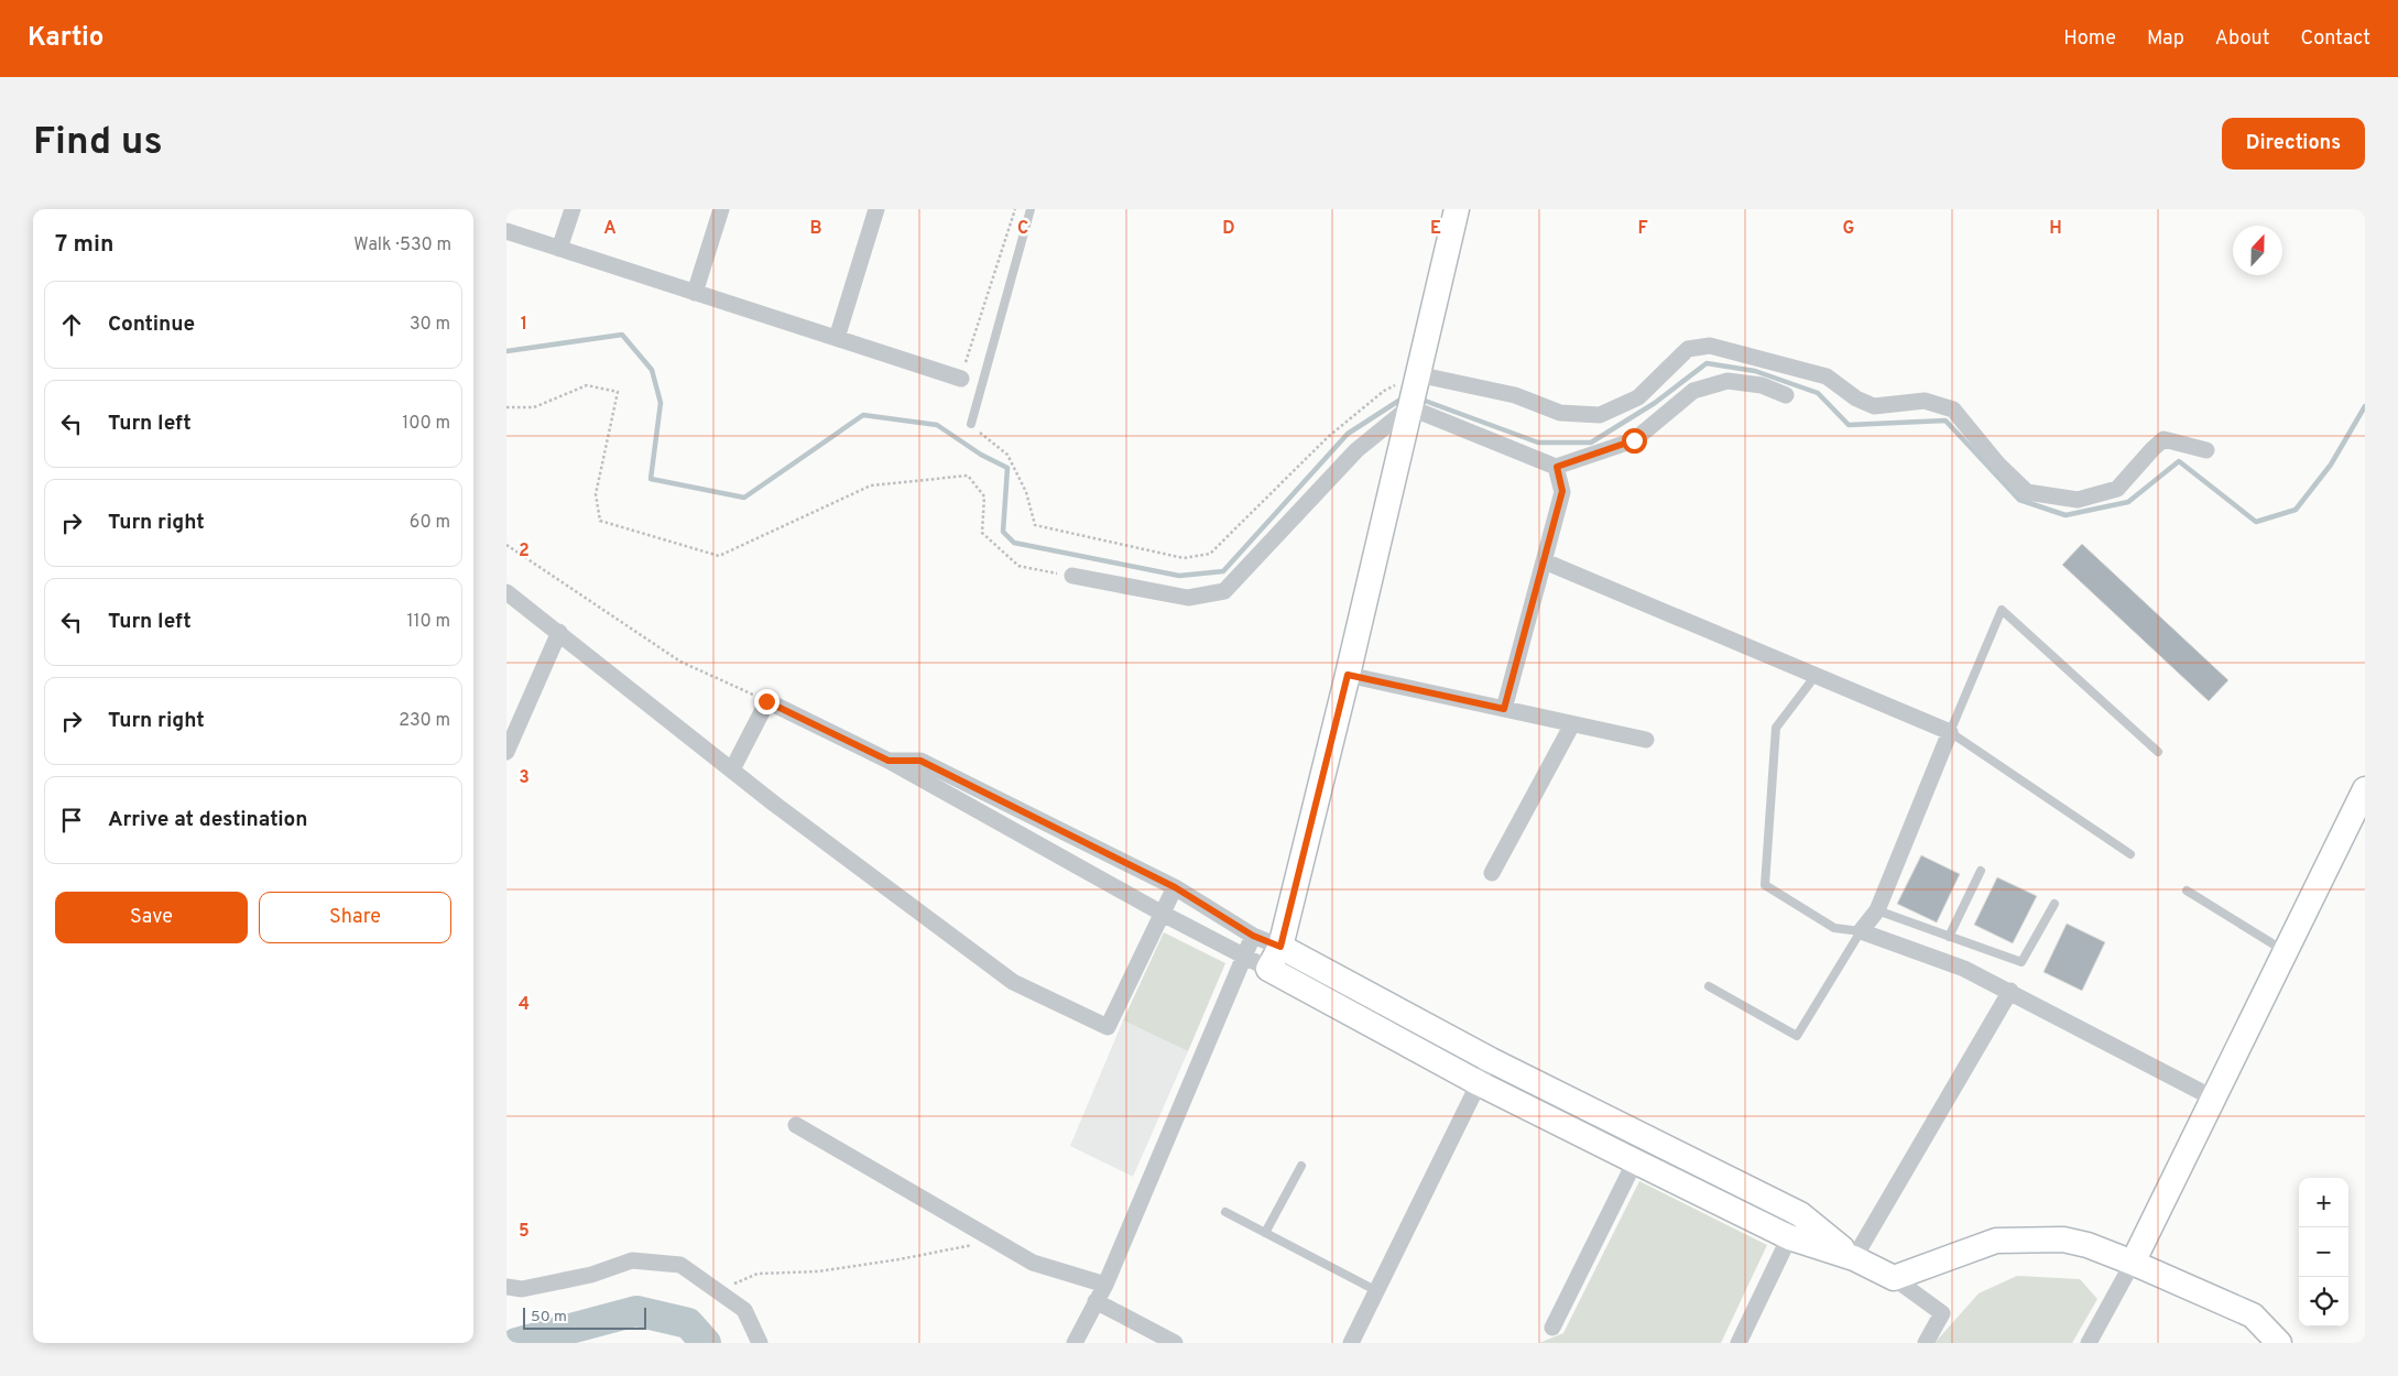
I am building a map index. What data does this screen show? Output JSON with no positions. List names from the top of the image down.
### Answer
{
  "scale_bar": "50 m",
  "north": "top",
  "page": {
    "header": "Kartio",
    "nav": [
      "Home",
      "Map",
      "About",
      "Contact"
    ],
    "buttons": [
      "Directions",
      ["Save", "Share"]
    ],
    "title": "Find us",
    "heading": ["7 min", "Walk · 530 m"],
    "list": [
      ["Continue", "30 m"],
      ["Turn left", "100 m"],
      ["Turn right", "60 m"],
      ["Turn left", "110 m"],
      ["Turn right", "230 m"],
      "Arrive at destination"
    ],
    "map_buttons": ["+", "−"],
    "scale": "50 m"
  },
  "grid": {
    "columns": [
      "A",
      "B",
      "C",
      "D",
      "E",
      "F",
      "G",
      "H"
    ],
    "rows": [
      "1",
      "2",
      "3",
      "4",
      "5"
    ]
  }
}
